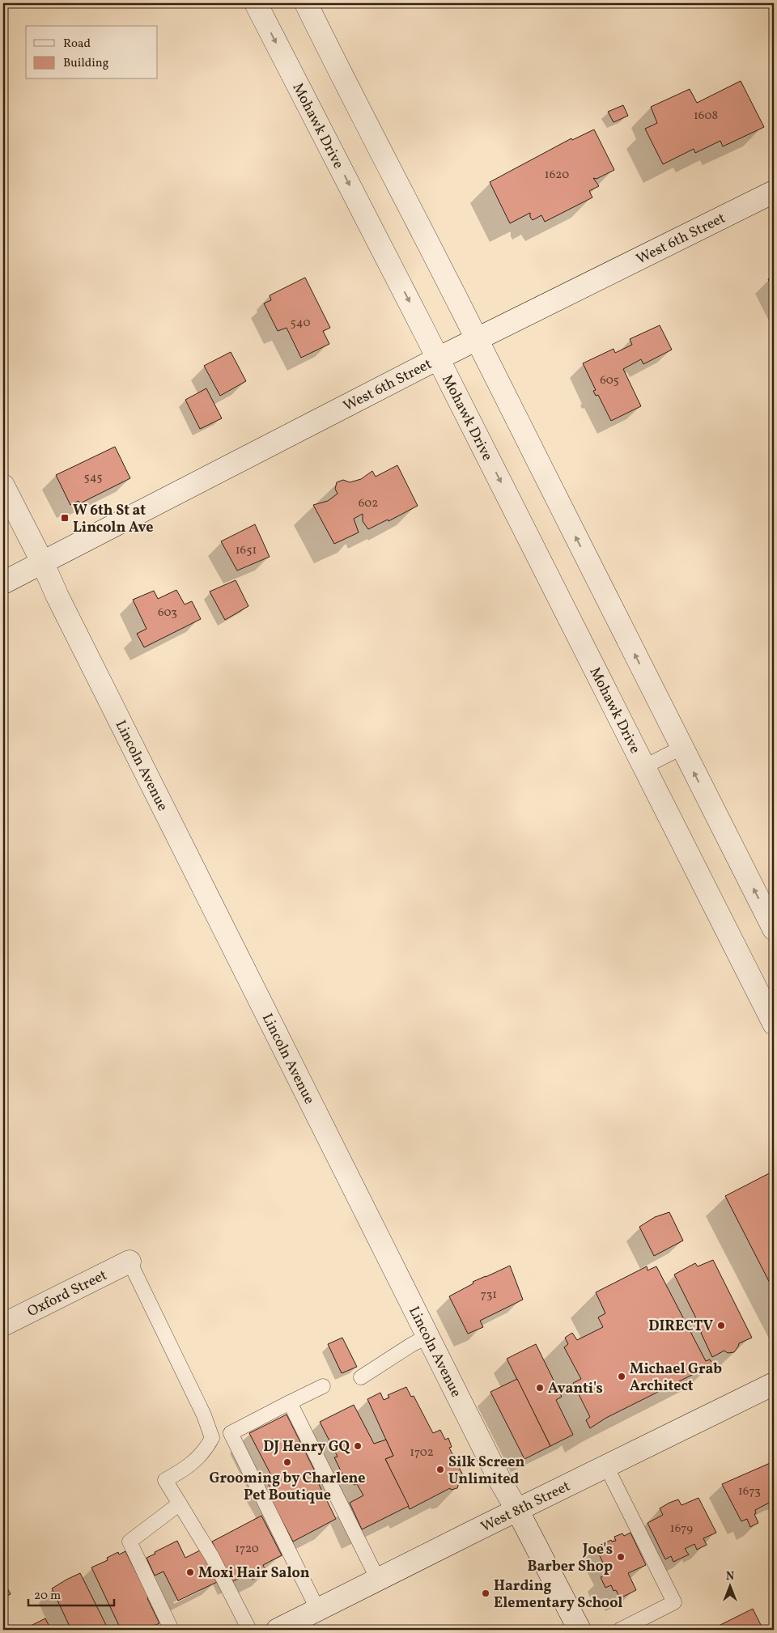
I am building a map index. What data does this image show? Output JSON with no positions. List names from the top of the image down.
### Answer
{
  "streets": {
    "street": [
      "Mohawk Drive",
      "West 6th Street",
      "Lincoln Avenue",
      "Oxford Street",
      "West 8th Street"
    ]
  },
  "crossings": [
    ["Mohawk Drive", "West 6th Street"],
    ["West 6th Street", "Lincoln Avenue"],
    ["Lincoln Avenue", "West 8th Street"]
  ],
  "places": {
    "transit": ["W 6th St at Lincoln Ave"],
    "other": [
      "DIRECTV",
      "Michael Grab Architect",
      "Avanti's",
      "DJ Henry GQ",
      "Grooming by Charlene Pet Boutique",
      "Silk Screen Unlimited",
      "Joe's Barber Shop",
      "Moxi Hair Salon",
      "Harding Elementary School"
    ]
  },
  "house_numbers": [
    "1608",
    "1620",
    "540",
    "605",
    "545",
    "602",
    "1651",
    "603",
    "731",
    "1702",
    "1673",
    "1679",
    "1720"
  ],
  "legend": ["Road", "Building"],
  "scale_bar": "20 m",
  "north": "top"
}
